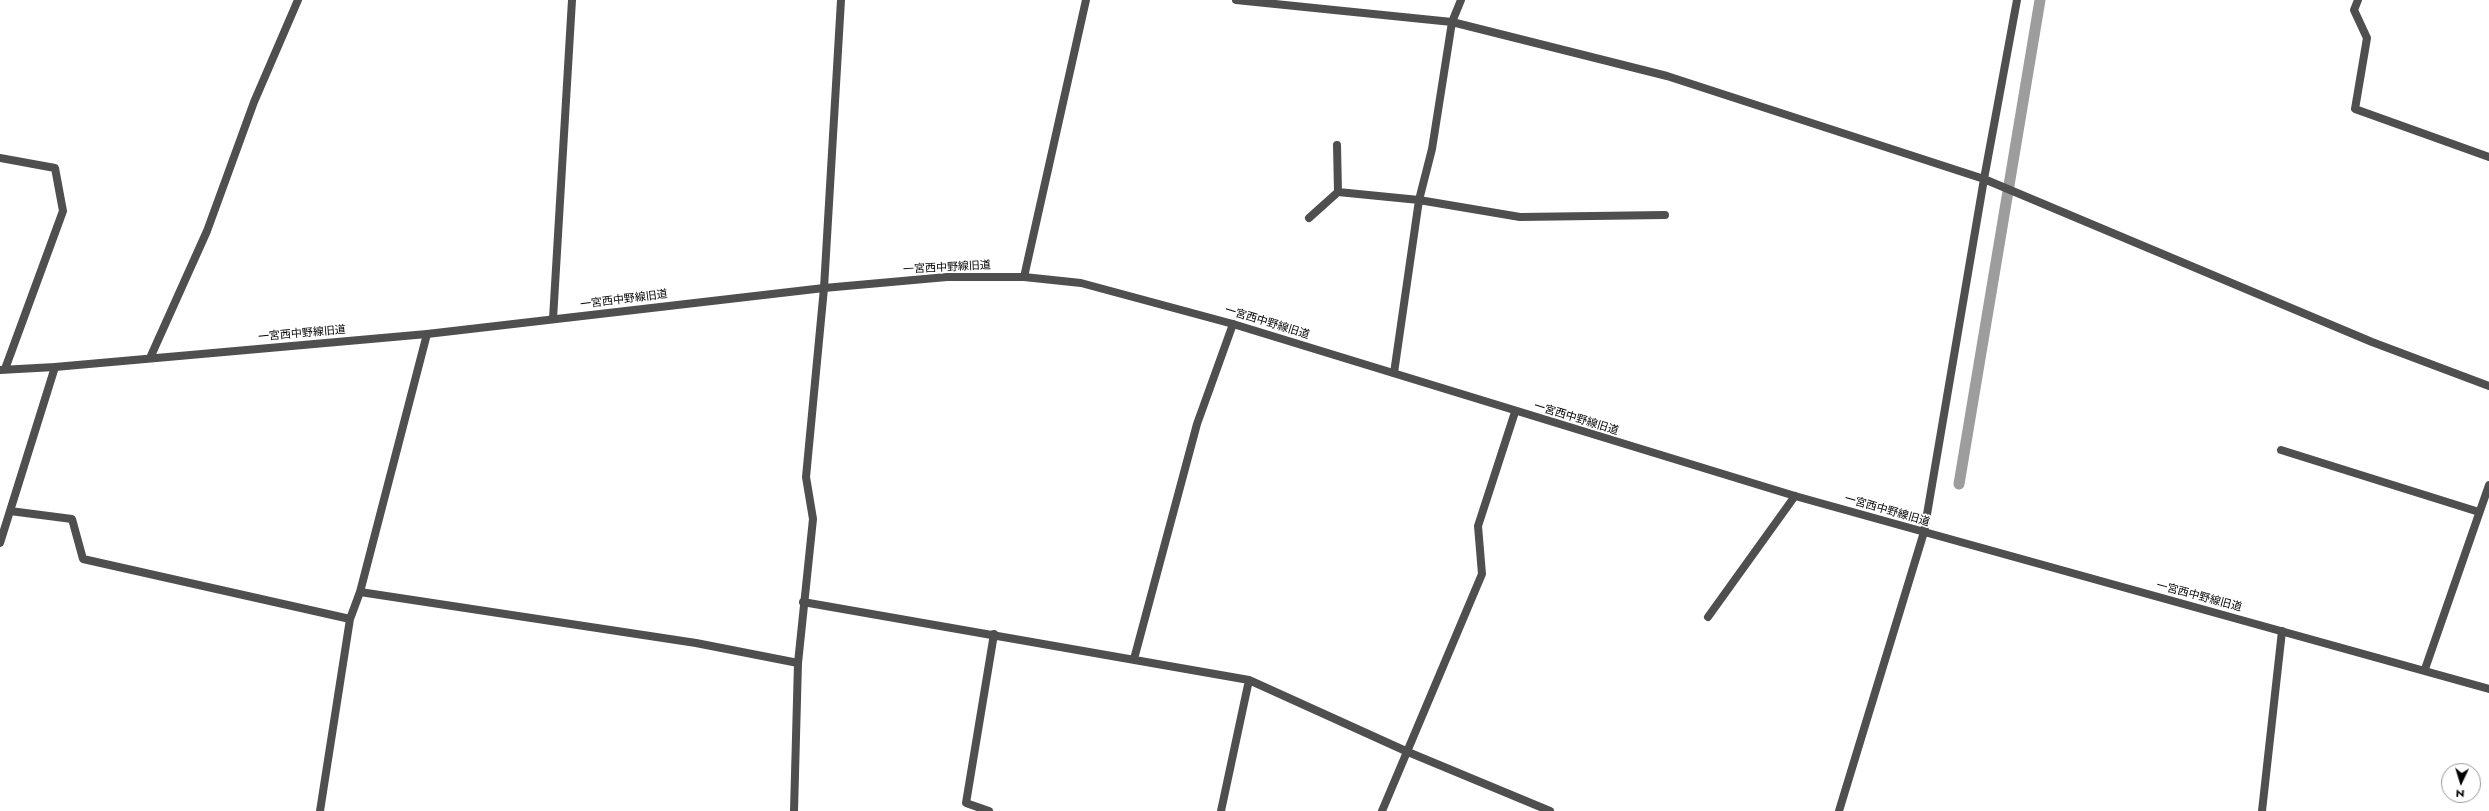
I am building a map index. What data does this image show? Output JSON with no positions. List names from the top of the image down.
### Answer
{
  "streets": {
    "street": ["一宮西中野線旧道"]
  },
  "north": "bottom"
}
